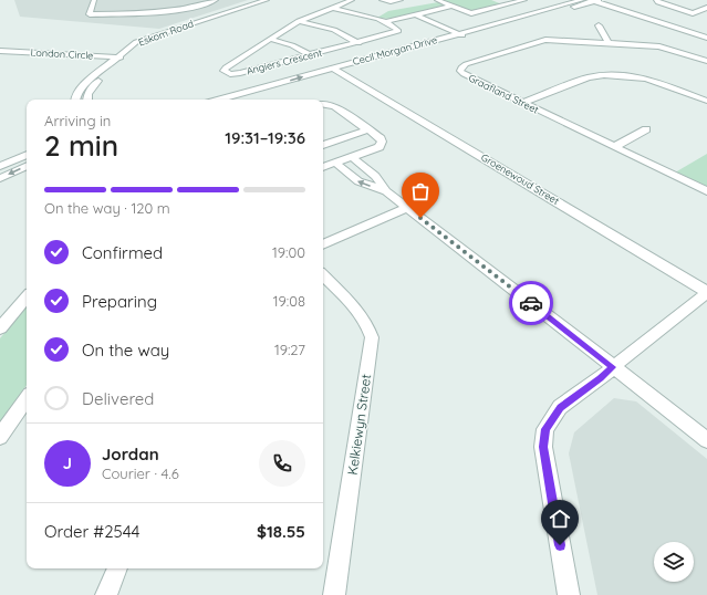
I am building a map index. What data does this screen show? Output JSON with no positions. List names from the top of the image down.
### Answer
{
  "streets": {
    "street": [
      "Eskom Road",
      "Cecil Morgan Drive",
      "London Circle",
      "Angiers Crescent",
      "Graafland Street",
      "Groenewoud Street",
      "Kelkiewyn Street"
    ]
  },
  "crossings": [
    ["Eskom Road", "London Circle"],
    ["Cecil Morgan Drive", "Groenewoud Street"]
  ],
  "page": {
    "heading": ["2 min", "Arriving in", "19:31–19:36"],
    "panel": [
      "Jordan",
      "Courier · 4.6",
      "Order #2544",
      "$18.55"
    ],
    "bar": "On the way · 120 m",
    "list": [
      ["Confirmed", "19:00"],
      ["Preparing", "19:08"],
      ["On the way", "19:27"],
      "Delivered"
    ],
    "round": "J"
  }
}
